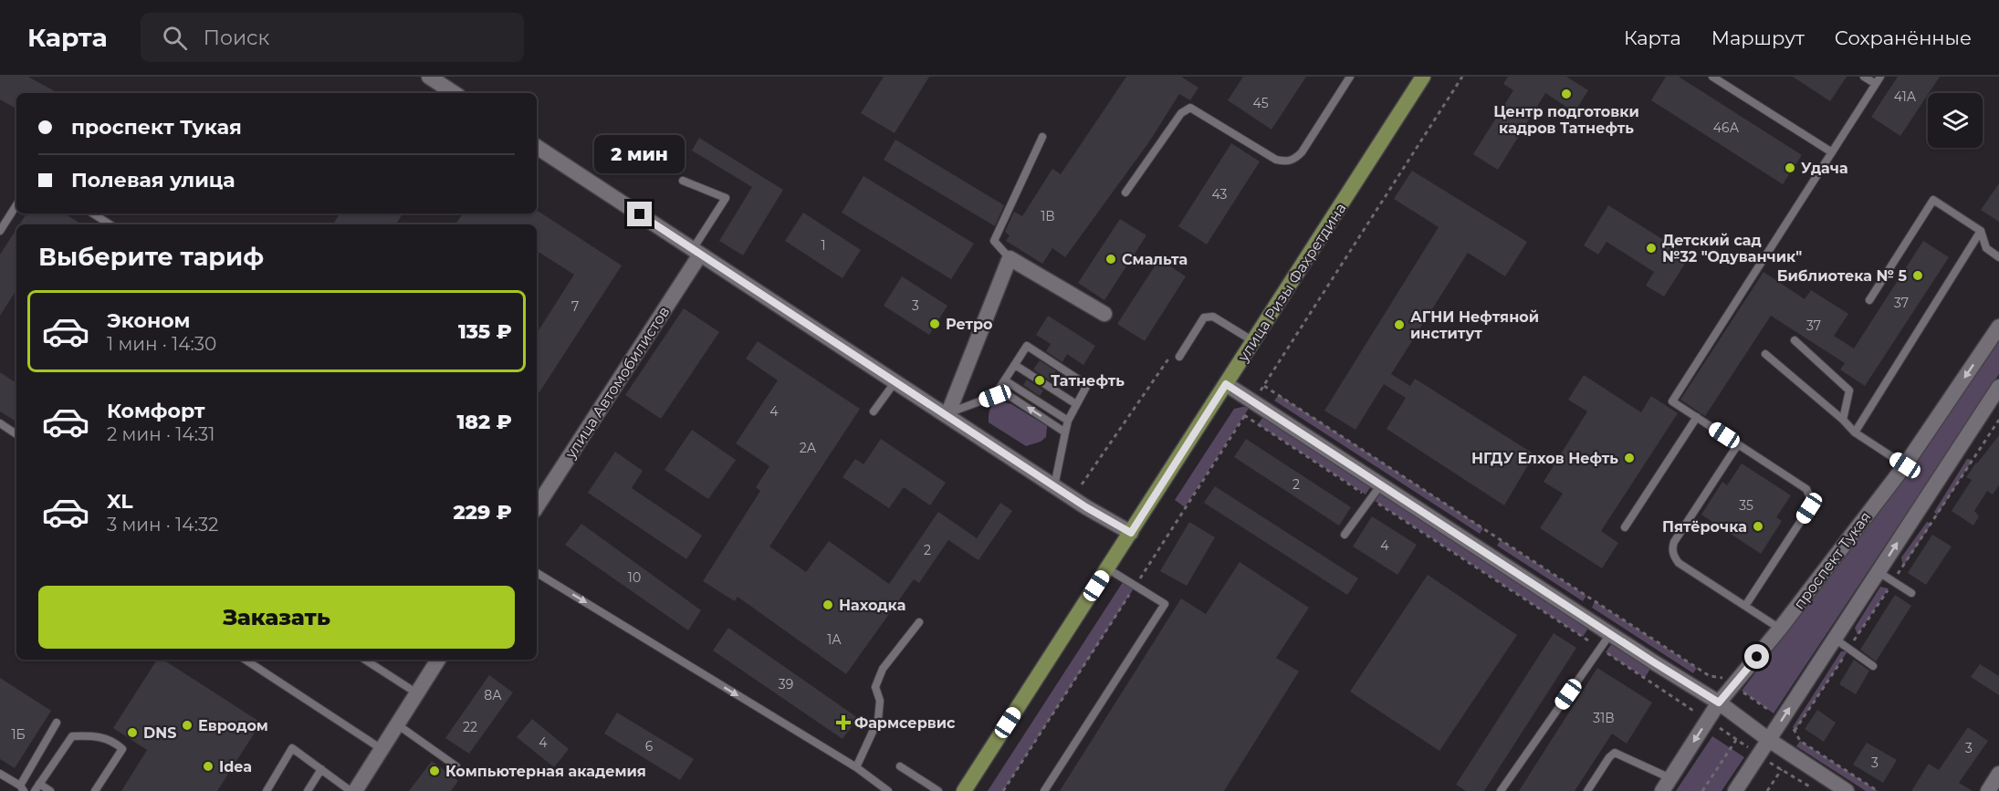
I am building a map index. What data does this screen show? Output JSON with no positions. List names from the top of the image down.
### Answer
{
  "streets": {
    "main road": ["улица Ризы Фахретдина"],
    "street": ["улица Автомобилистов", "проспект Тукая"]
  },
  "places": {
    "other": [
      "Центр подготовки кадров Татнефть",
      "Удача",
      "Детский сад №32 \"Одуванчик\"",
      "Смальта",
      "Библиотека № 5",
      "Ретро",
      "АГНИ Нефтяной институт",
      "Татнефть",
      "НГДУ Елхов Нефть",
      "Пятёрочка",
      "Находка",
      "Евродом",
      "DNS",
      "Idea",
      "Компьютерная академия"
    ],
    "health": ["Фармсервис"]
  },
  "house_numbers": [
    "41А",
    "45",
    "46А",
    "43",
    "1В",
    "1",
    "37",
    "3",
    "7",
    "37",
    "4",
    "2А",
    "2",
    "35",
    "4",
    "2",
    "10",
    "1А",
    "39",
    "8А",
    "31В",
    "22",
    "1Б",
    "4",
    "6",
    "3",
    "3"
  ],
  "page": {
    "header": "Карта",
    "search": "Поиск",
    "nav": ["Карта", "Маршрут", "Сохранённые"],
    "banner": ["проспект Тукая", "Полевая улица"],
    "bubble": "2 мин",
    "heading": "Выберите тариф",
    "list": [
      {
        "name": "Эконом",
        "note": "1 мин · 14:30",
        "value": "135 ₽"
      },
      {
        "name": "Комфорт",
        "note": "2 мин · 14:31",
        "value": "182 ₽"
      },
      {
        "name": "XL",
        "note": "3 мин · 14:32",
        "value": "229 ₽"
      }
    ],
    "buttons": "Заказать"
  }
}
